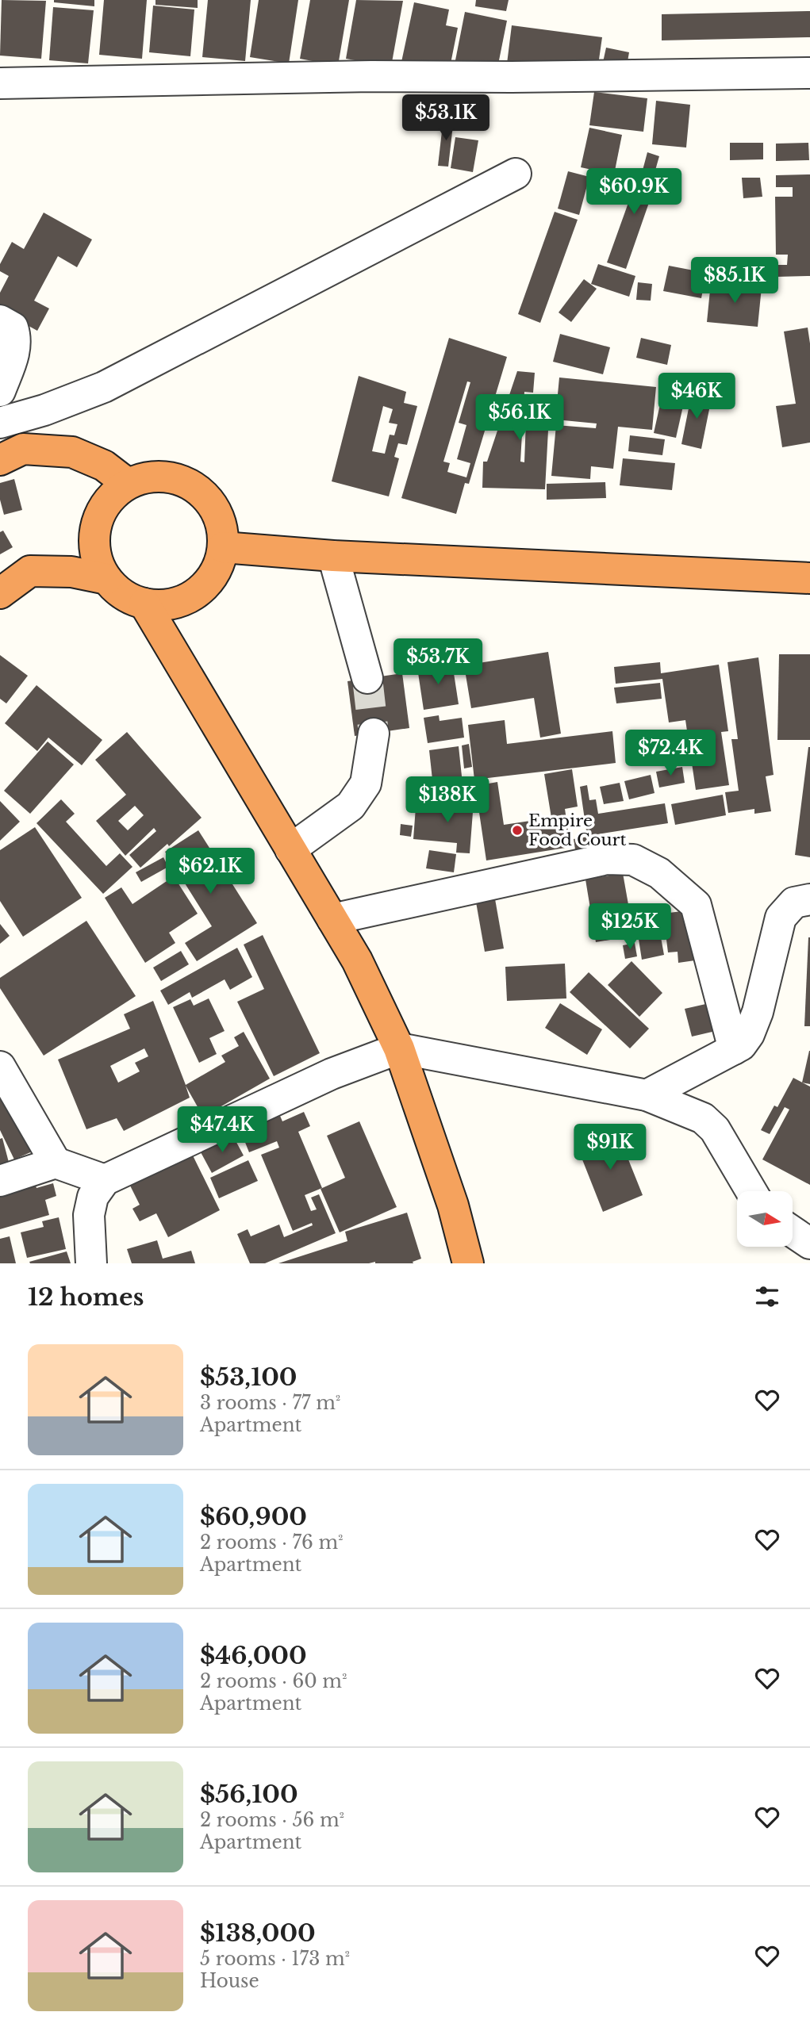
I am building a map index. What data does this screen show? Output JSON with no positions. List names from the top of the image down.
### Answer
{
  "places": ["Empire Food Court"],
  "north": "right",
  "page": {
    "price": [
      "$53.1K",
      "$60.9K",
      "$85.1K",
      "$46K",
      "$56.1K",
      "$53.7K",
      "$72.4K",
      "$138K",
      "$62.1K",
      "$125K",
      "$47.4K",
      "$91K"
    ],
    "heading": "12 homes",
    "list": [
      {
        "name": "$53,100",
        "note": "3 rooms · 77 m² · Apartment"
      },
      {
        "name": "$60,900",
        "note": "2 rooms · 76 m² · Apartment"
      },
      {
        "name": "$46,000",
        "note": "2 rooms · 60 m² · Apartment"
      },
      {
        "name": "$56,100",
        "note": "2 rooms · 56 m² · Apartment"
      },
      {
        "name": "$138,000",
        "note": "5 rooms · 173 m² · House"
      }
    ]
  }
}
